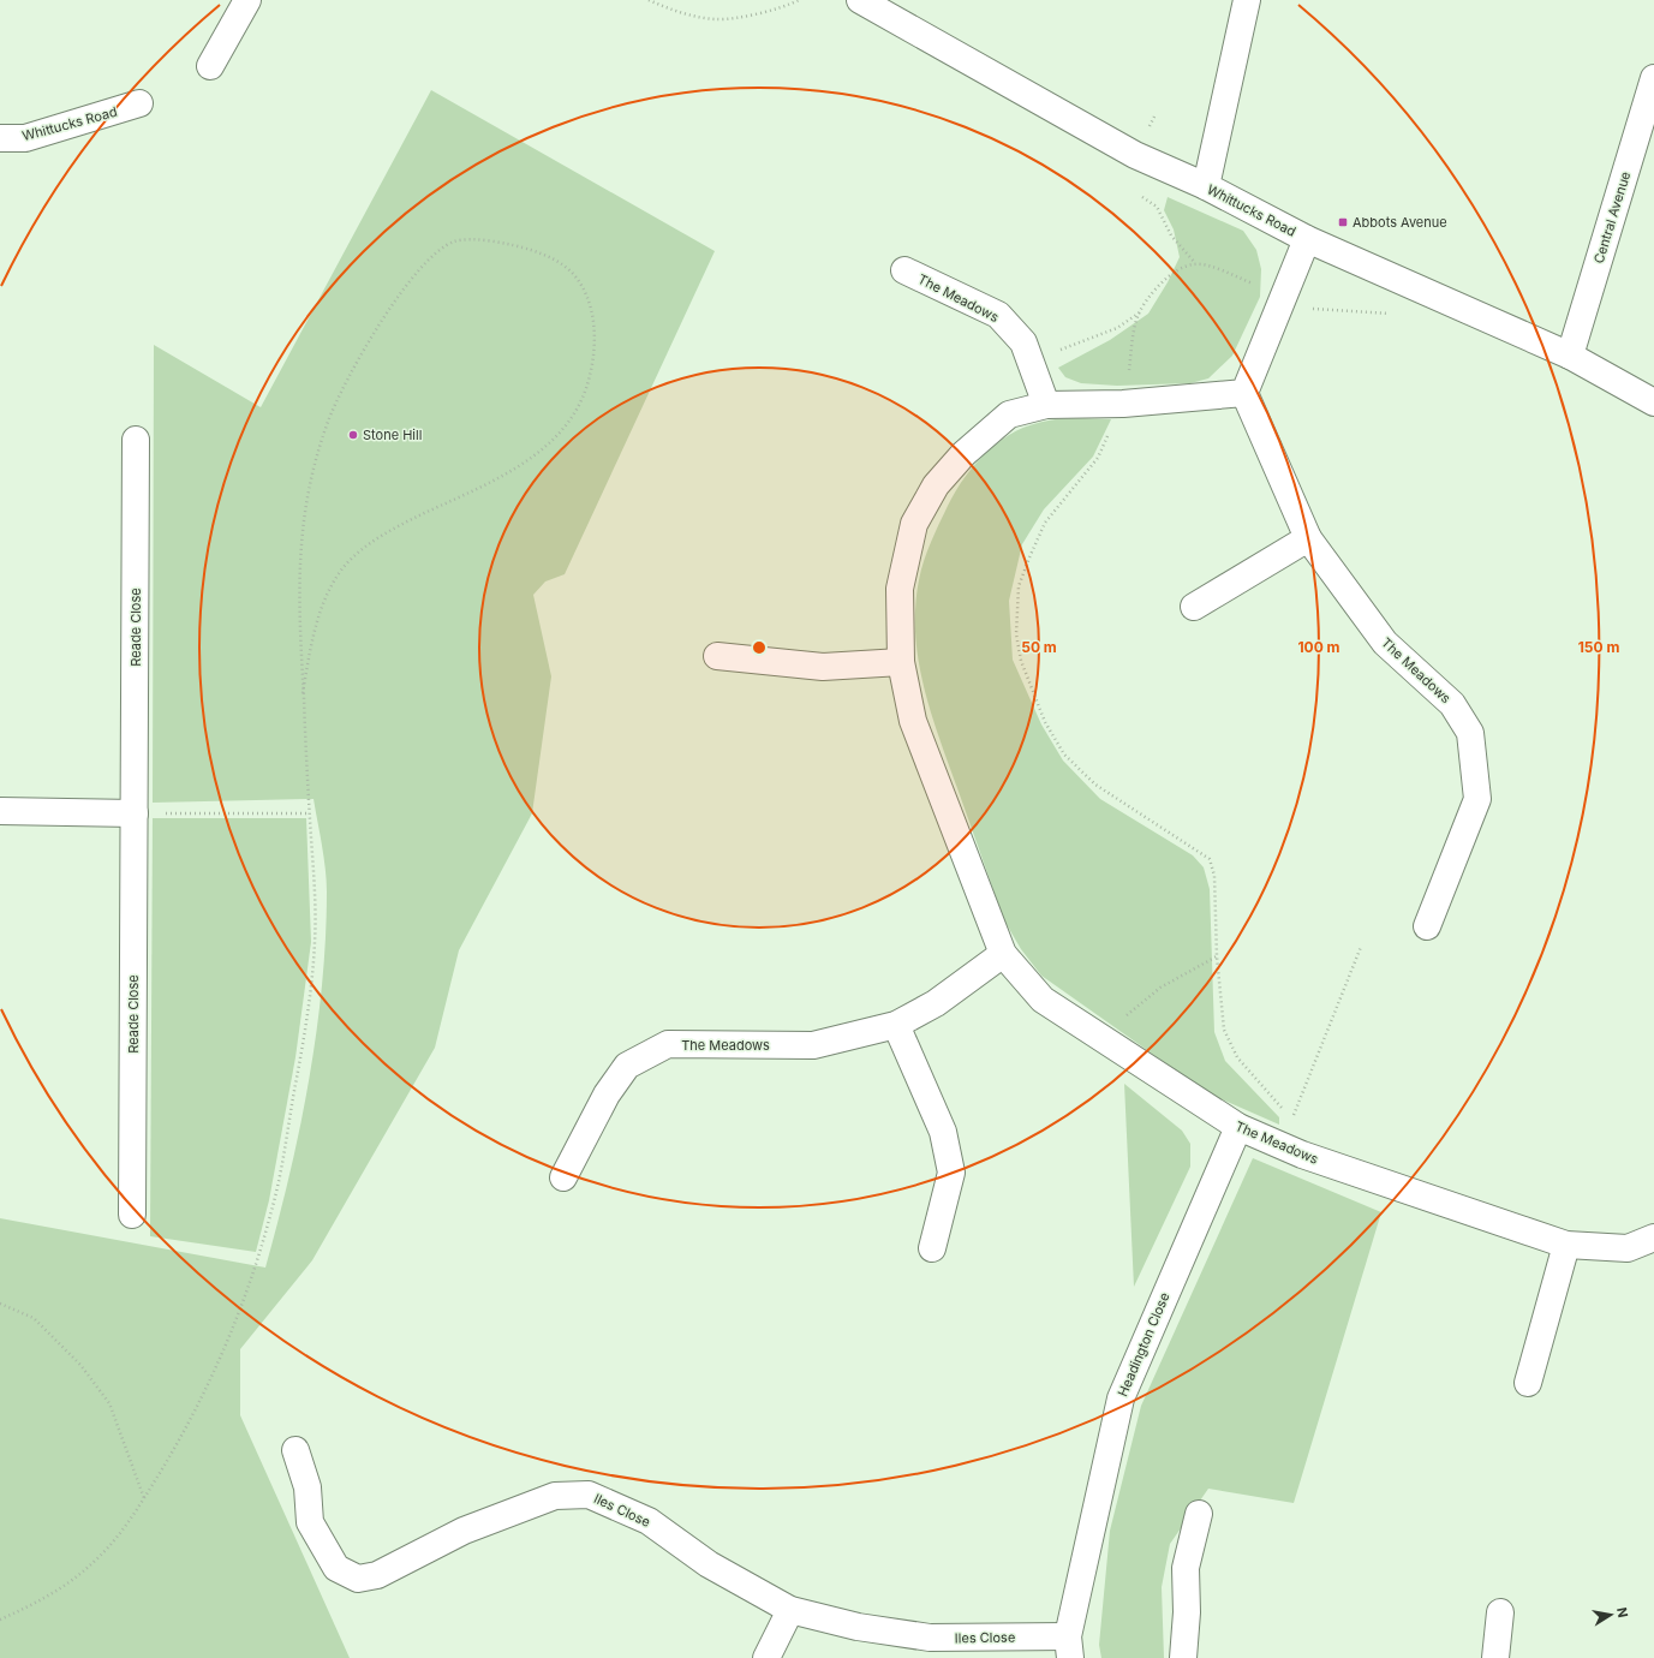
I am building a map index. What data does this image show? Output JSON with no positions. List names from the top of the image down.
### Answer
{
  "streets": {
    "street": [
      "Whittucks Road",
      "Central Avenue",
      "The Meadows",
      "Reade Close",
      "Headington Close",
      "Iles Close"
    ]
  },
  "crossings": [
    ["Whittucks Road", "Central Avenue"],
    ["The Meadows", "Headington Close"],
    ["Headington Close", "Iles Close"]
  ],
  "places": {
    "transit": ["Abbots Avenue"],
    "other": ["Stone Hill"]
  },
  "north": "right",
  "rings": ["50 m", "100 m", "150 m"]
}
